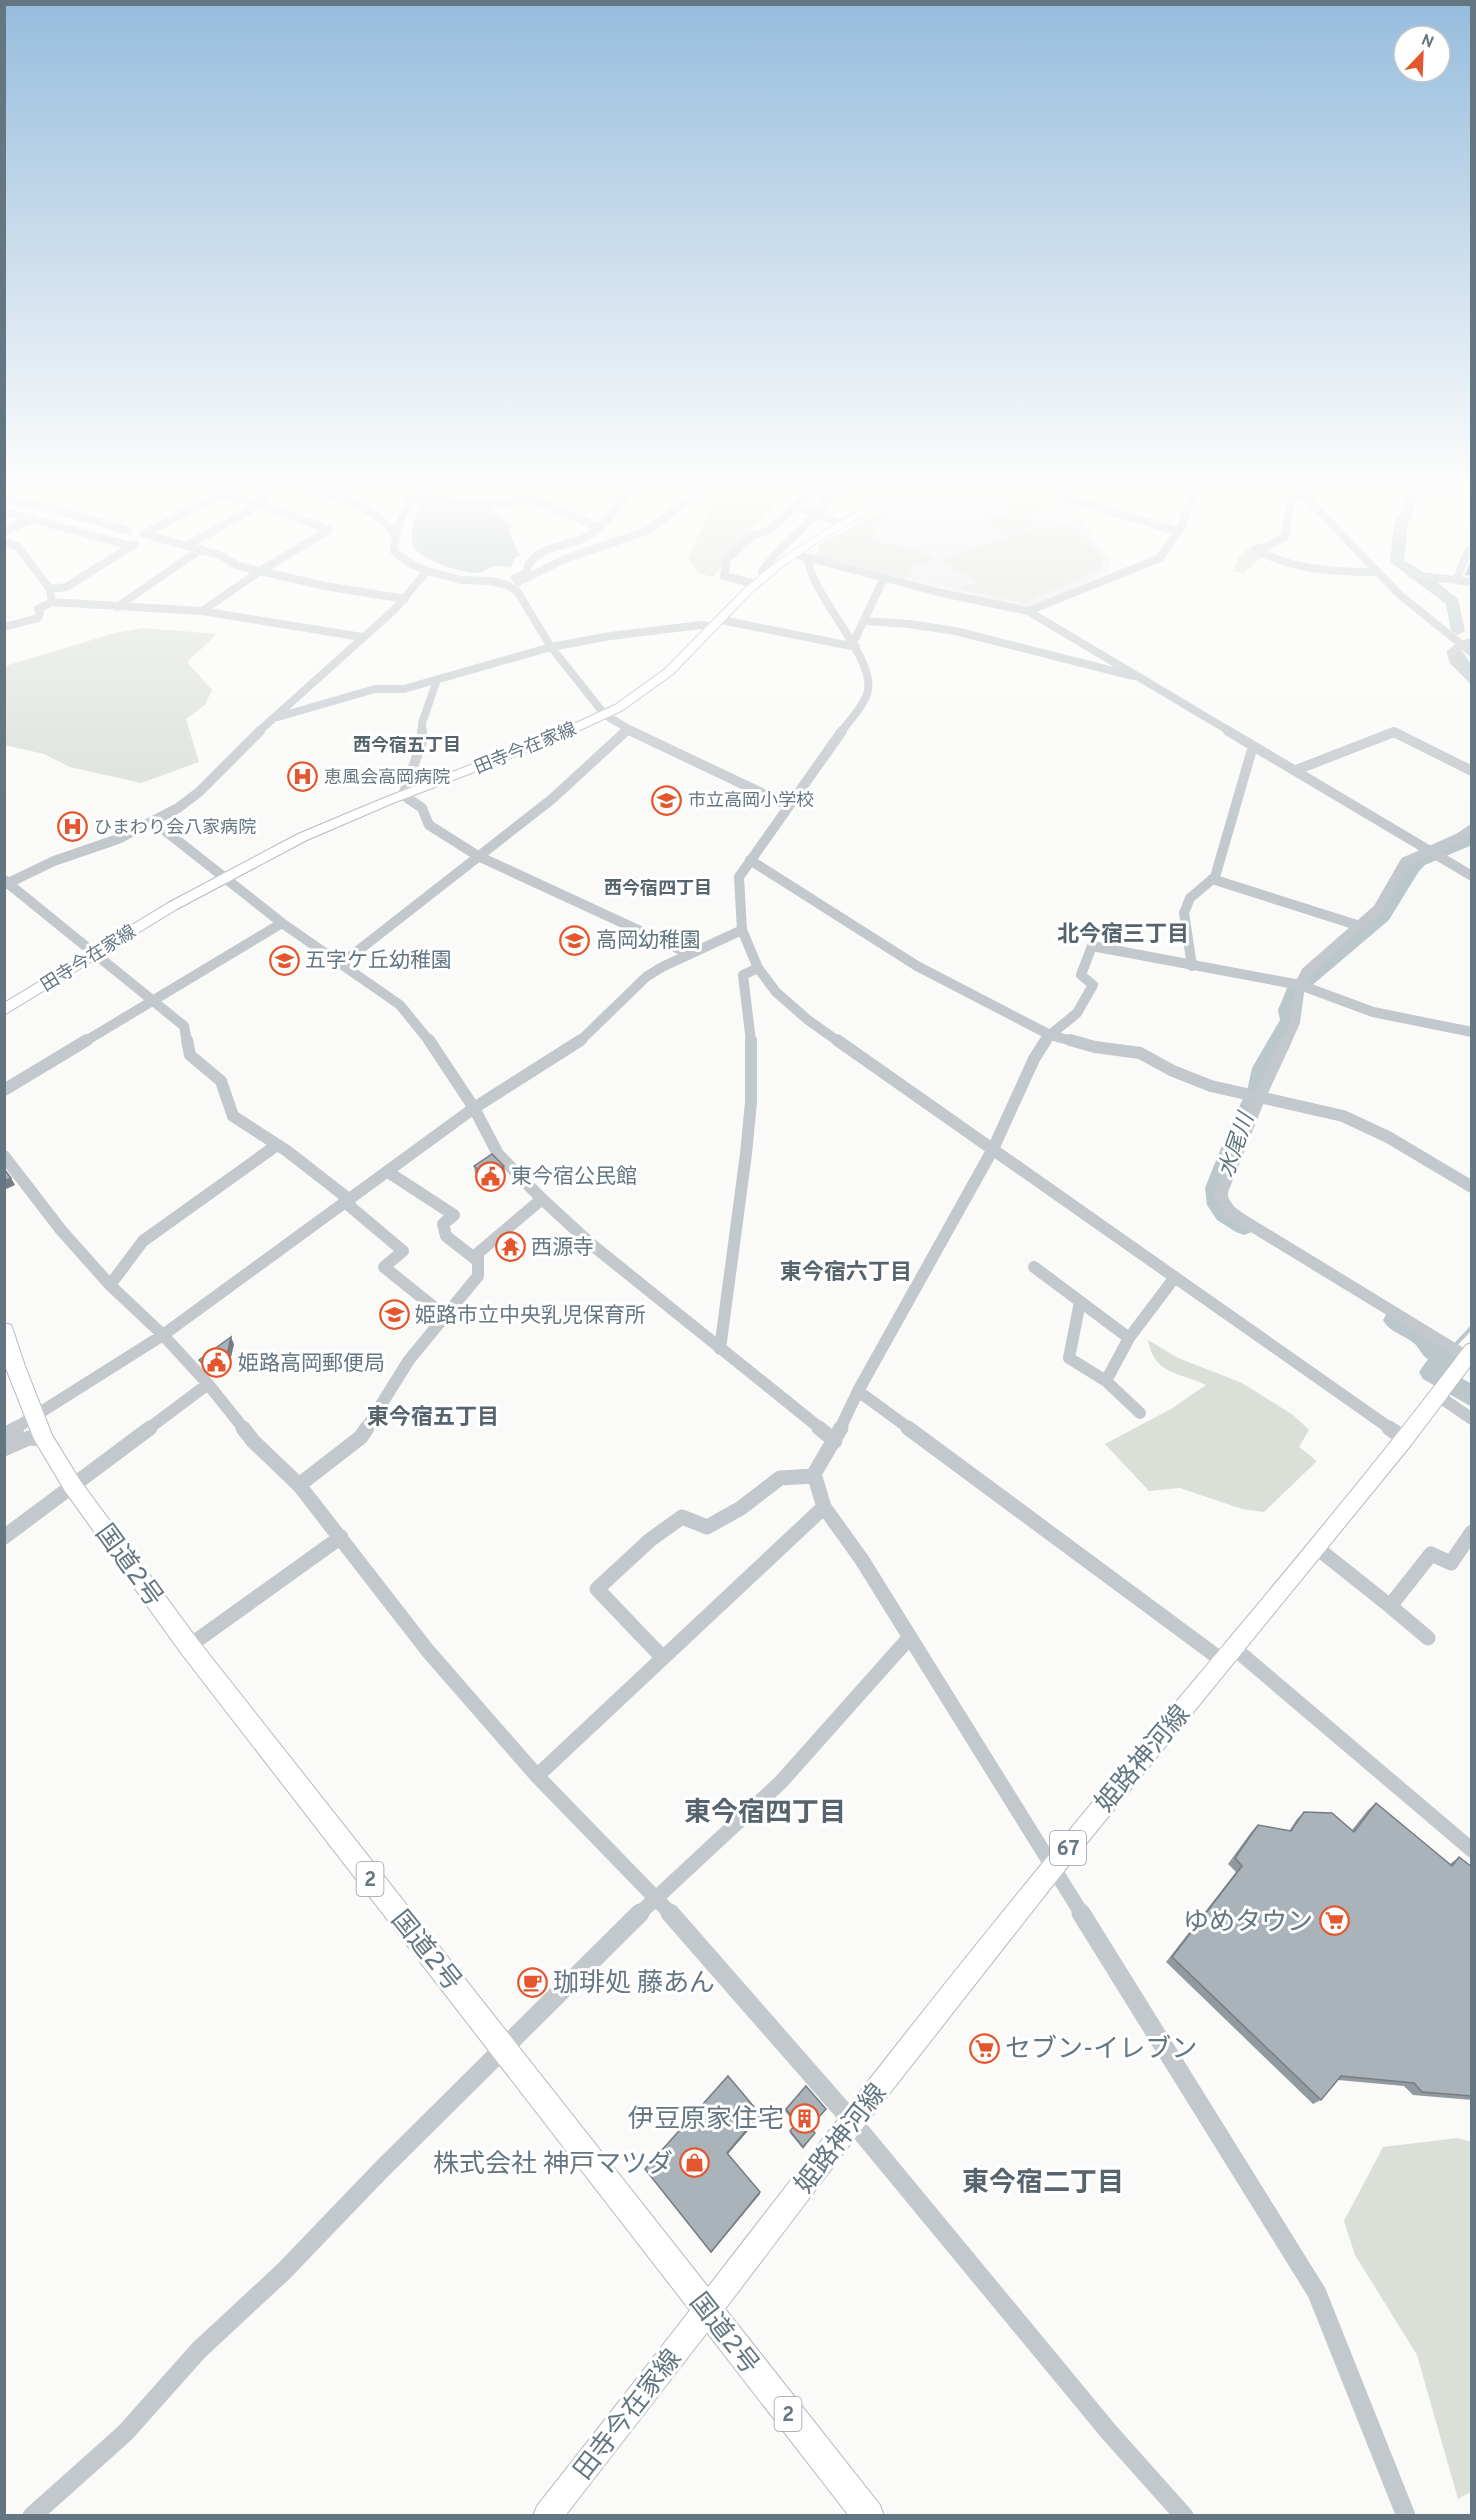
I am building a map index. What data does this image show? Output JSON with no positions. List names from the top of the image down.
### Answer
{
  "streets": {
    "highway": ["国道2号", "2"],
    "main road": ["田寺今在家線", "姫路神河線", "67"]
  },
  "crossings": [
    ["田寺今在家線", "国道2号"],
    ["田寺今在家線", "姫路神河線"],
    ["国道2号", "姫路神河線"]
  ],
  "districts": [
    "西今宿五丁目",
    "西今宿四丁目",
    "北今宿三丁目",
    "東今宿六丁目",
    "東今宿五丁目",
    "東今宿四丁目",
    "東今宿二丁目"
  ],
  "water": ["水尾川"],
  "places": {
    "hospital": ["恵風会高岡病院", "ひまわり会八家病院"],
    "school or university": [
      "市立高岡小学校",
      "高岡幼稚園",
      "五字ケ丘幼稚園",
      "姫路市立中央乳児保育所"
    ],
    "public building": ["東今宿公民館", "姫路高岡郵便局"],
    "temple": ["西源寺"],
    "supermarket": ["ゆめタウン", "セブン-イレブン"],
    "cafe": ["珈琲処 藤あん"],
    "building": ["伊豆原家住宅"],
    "shop": ["株式会社 神戸マツダ"]
  },
  "north": "top right"
}
